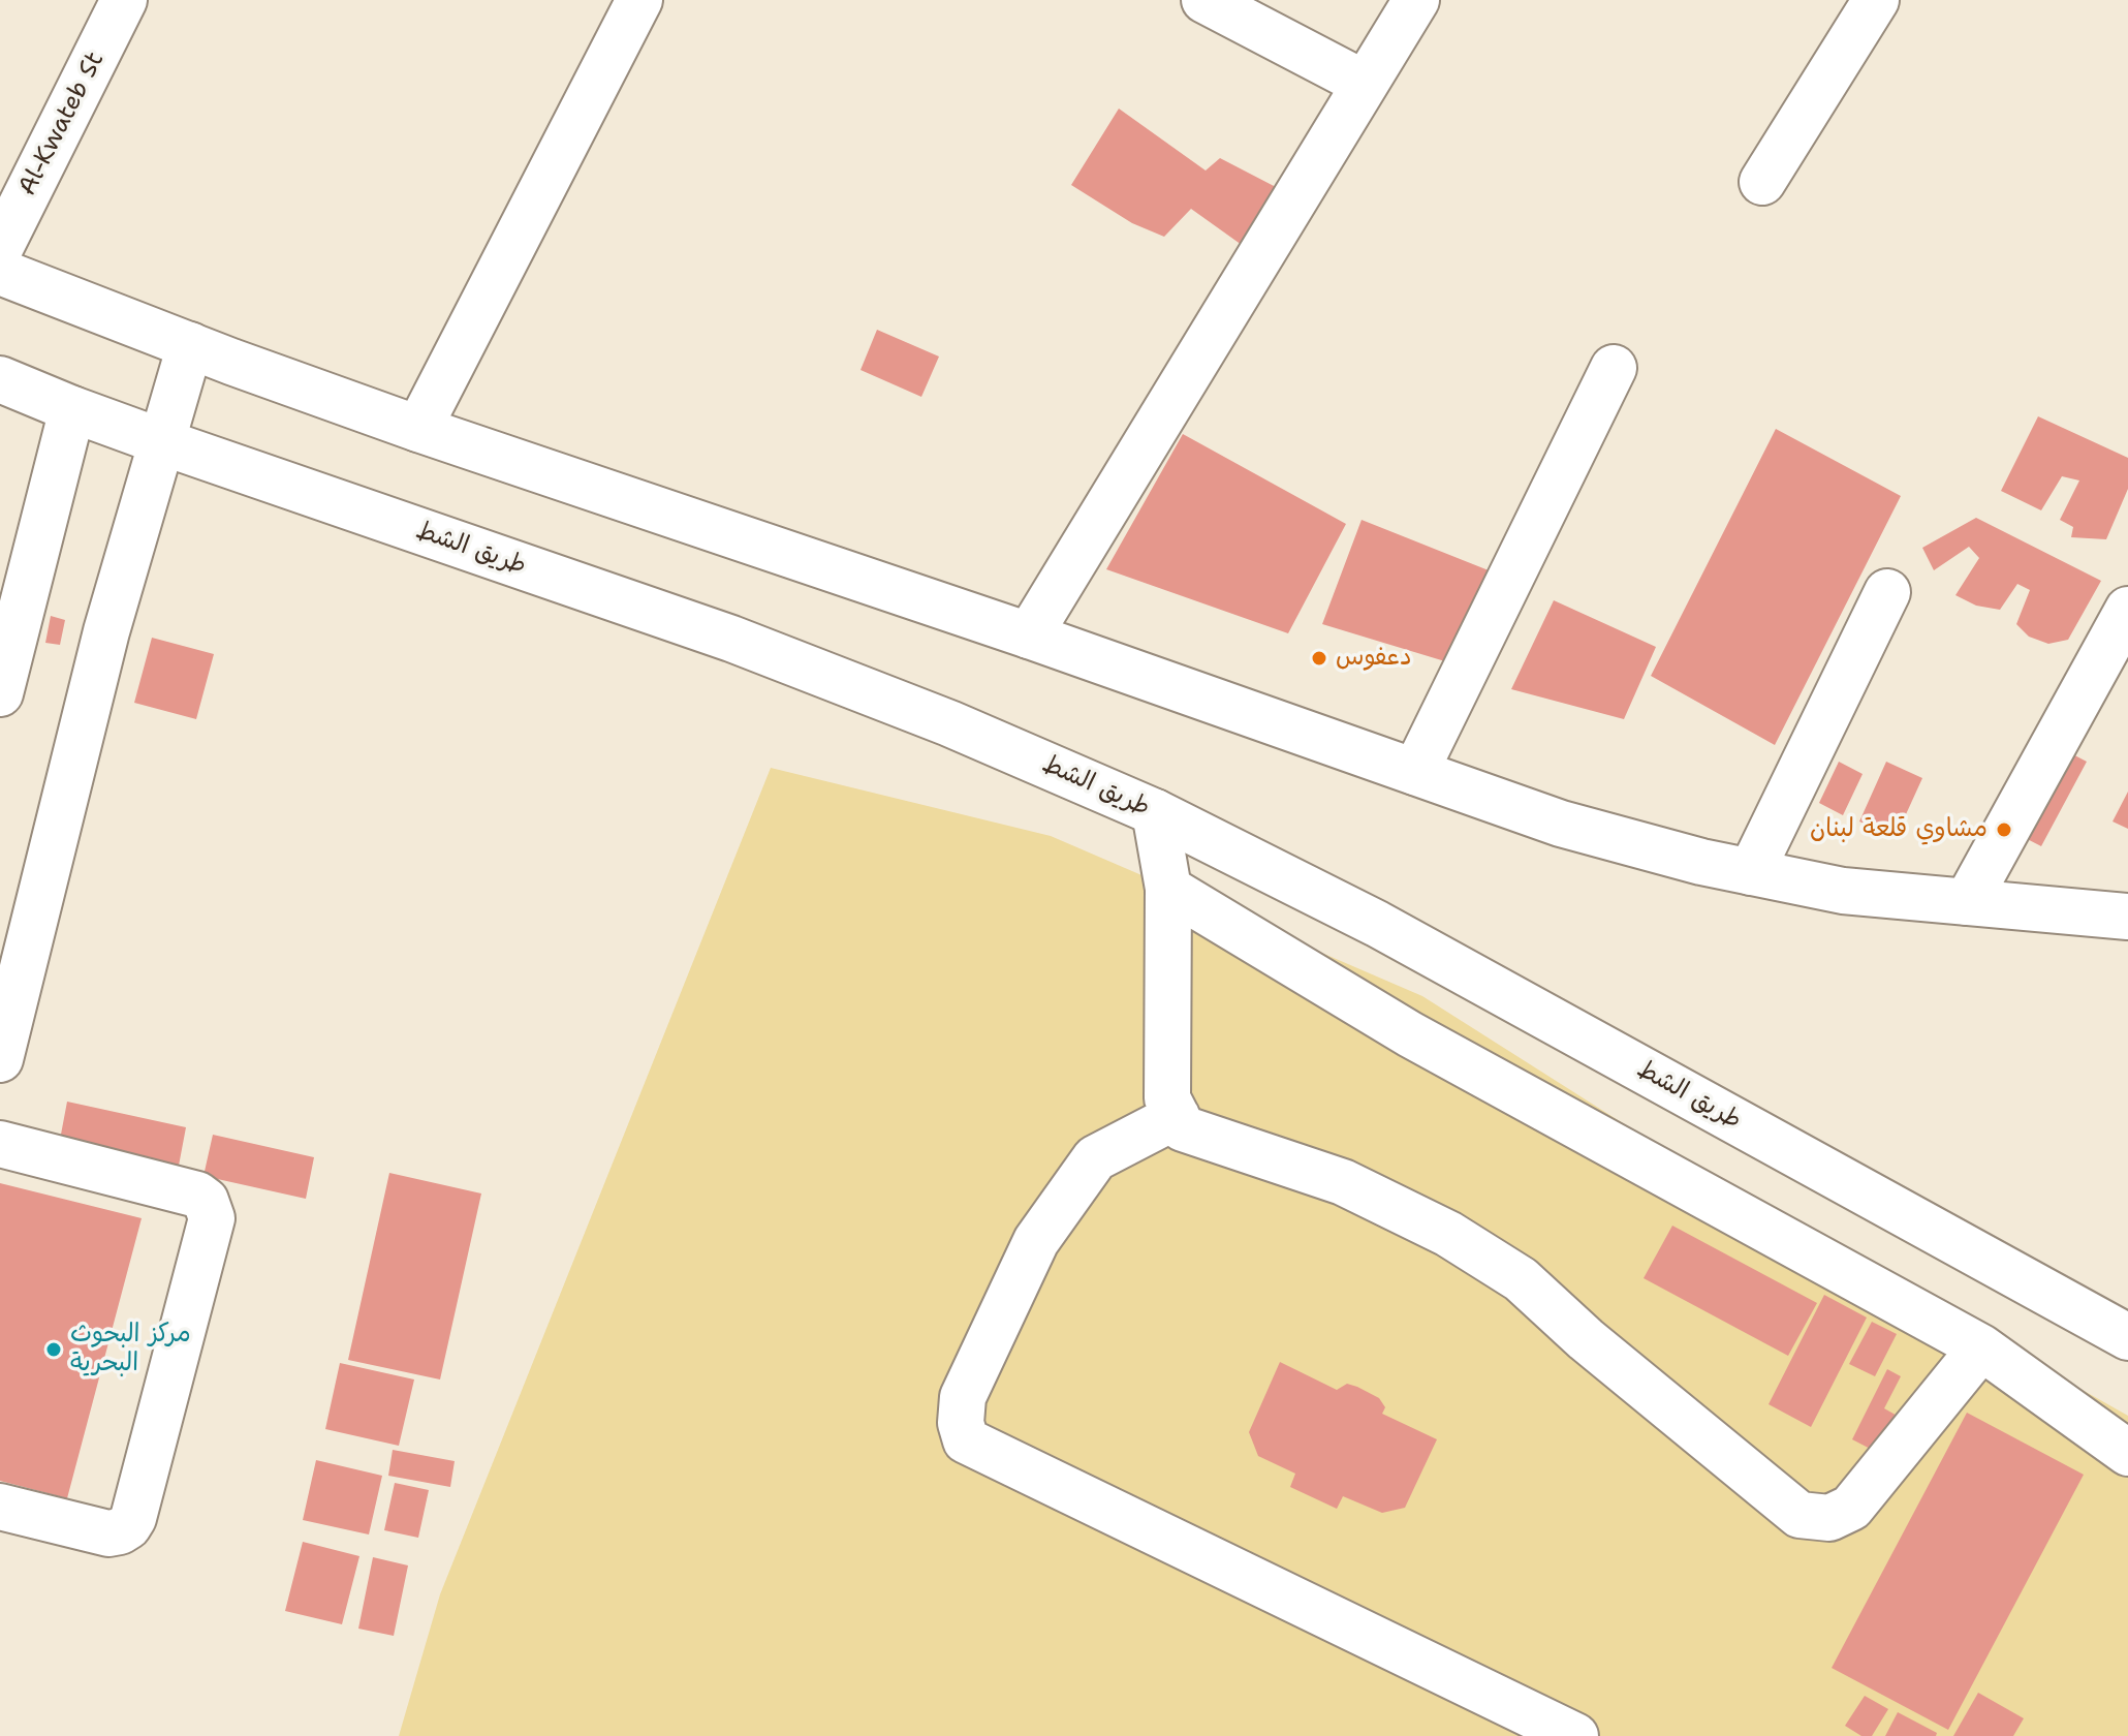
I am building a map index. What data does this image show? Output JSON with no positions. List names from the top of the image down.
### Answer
{
  "streets": {
    "main road": ["Al-Kwateb St", "طريق الشط"]
  },
  "places": ["دعفوس", "مشاوي قلعة لبنان", "مركز البحوث البحرية"]
}
